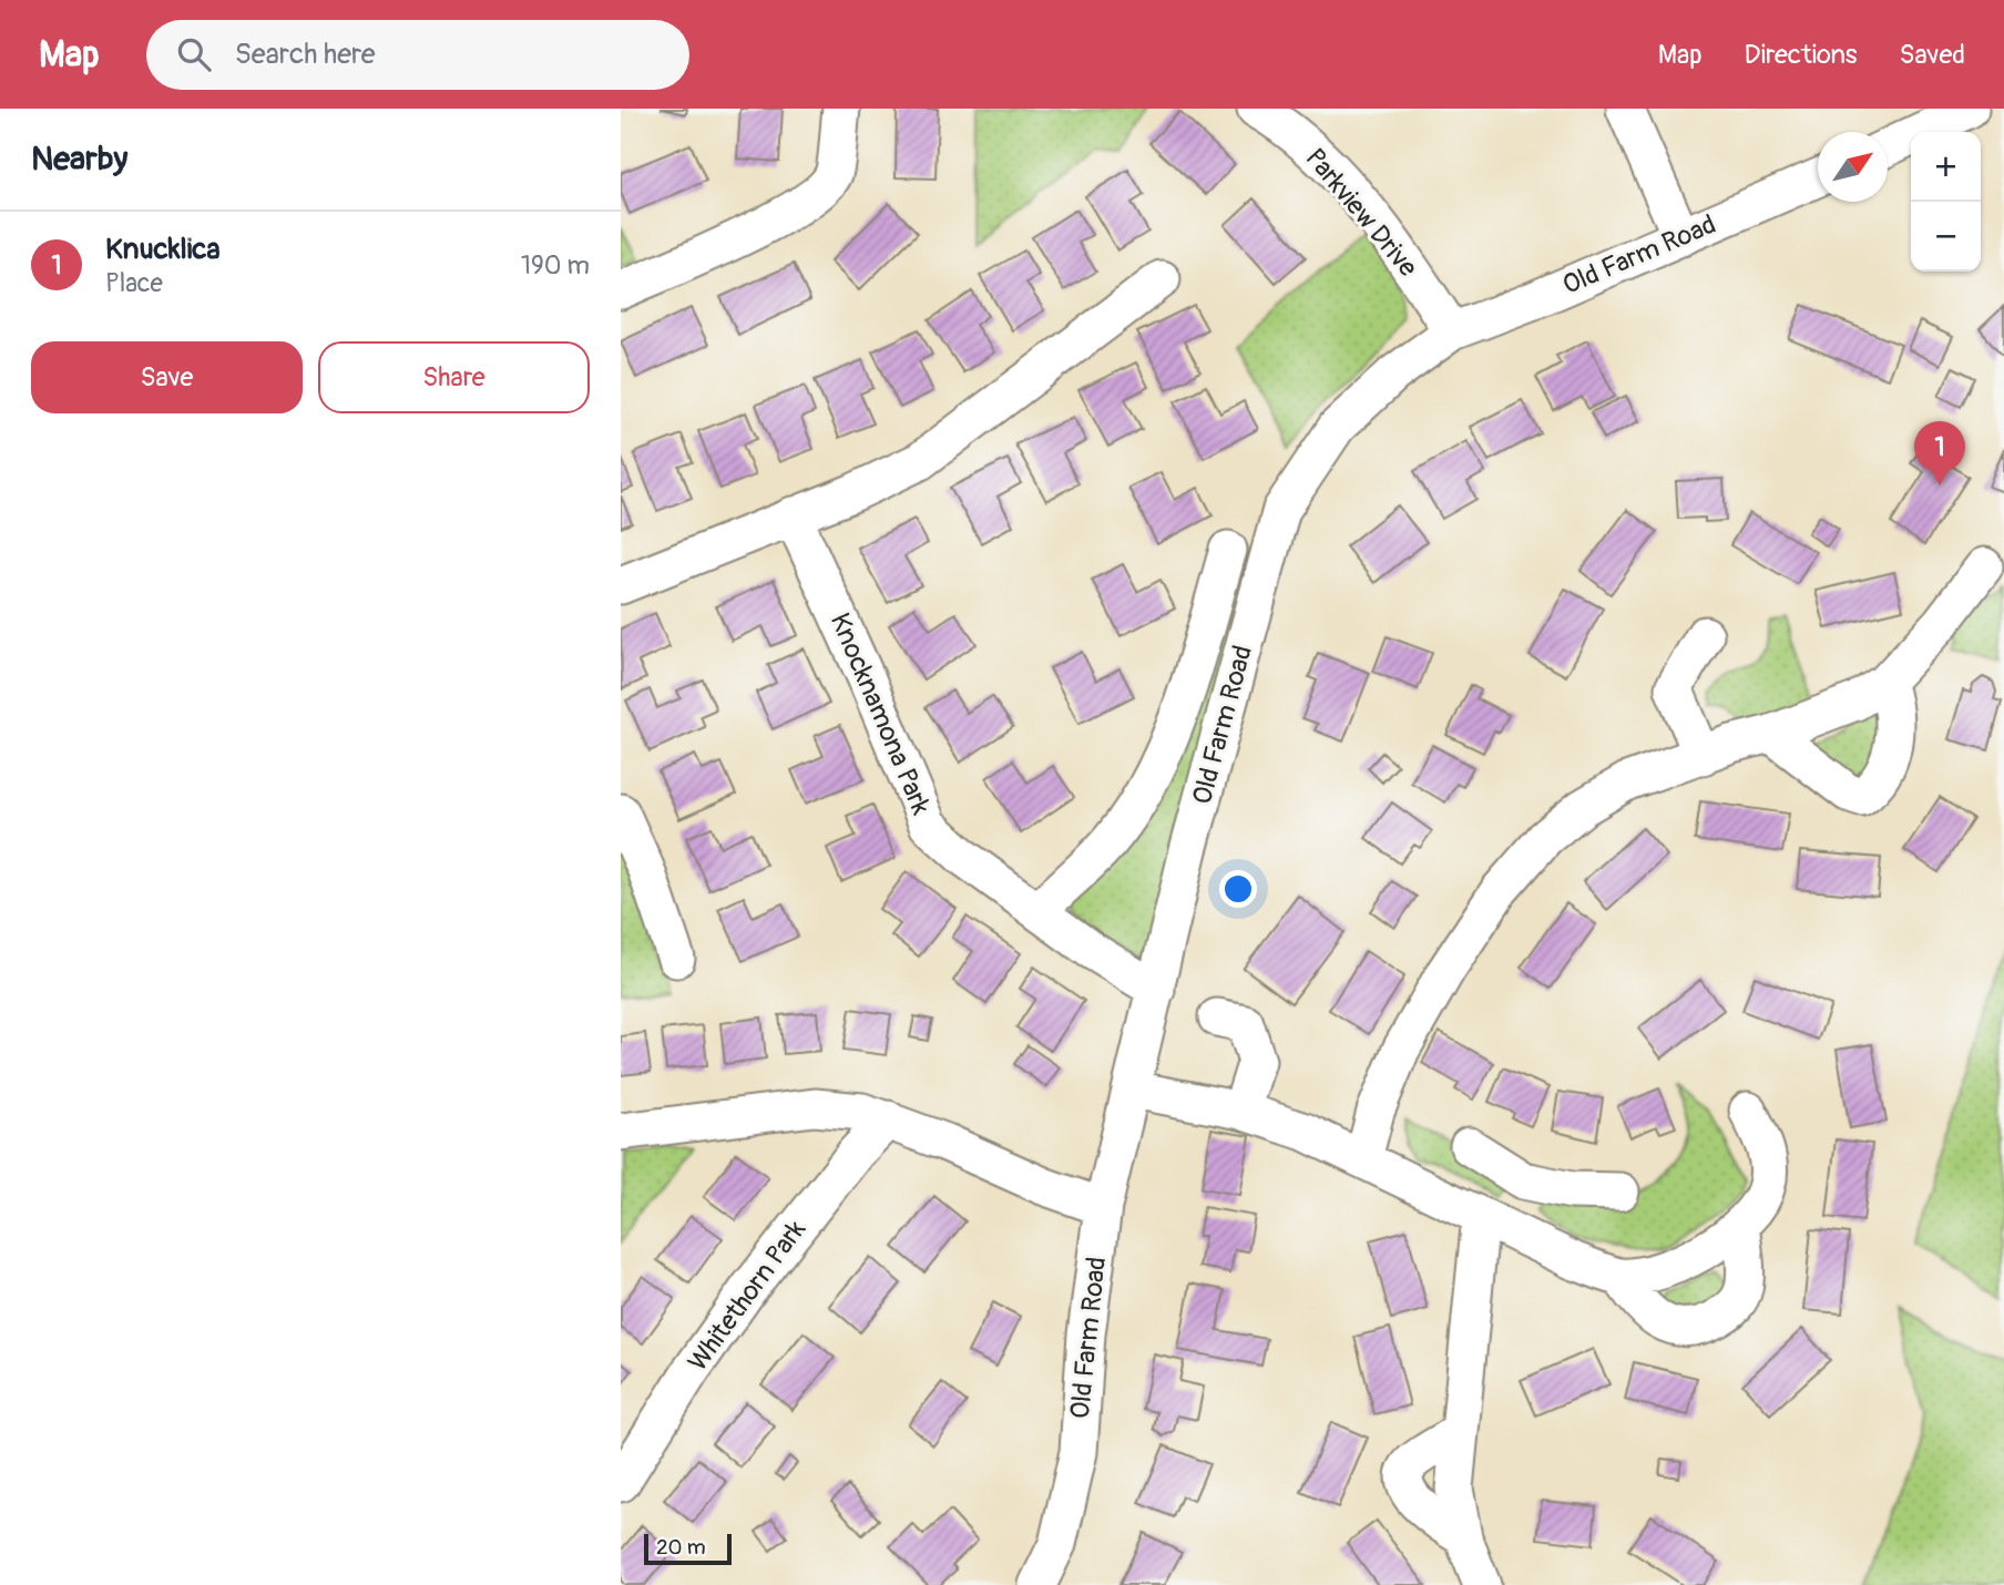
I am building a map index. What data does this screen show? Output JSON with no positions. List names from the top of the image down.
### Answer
{
  "streets": {
    "street": [
      "Parkview Drive",
      "Old Farm Road",
      "Knocknamona Park",
      "Whitethorn Park"
    ]
  },
  "crossings": [
    ["Parkview Drive", "Old Farm Road"],
    ["Old Farm Road", "Knocknamona Park"]
  ],
  "scale_bar": "20 m",
  "north": "top right",
  "page": {
    "header": "Map",
    "search": "Search here",
    "nav": ["Map", "Directions", "Saved"],
    "heading": "Nearby",
    "map_buttons": ["+", "−"],
    "list": [
      {
        "mark": "1",
        "name": "Knucklica",
        "note": "Place",
        "value": "190 m"
      }
    ],
    "buttons": ["Save", "Share"],
    "pins": "1",
    "scale": "20 m"
  }
}
